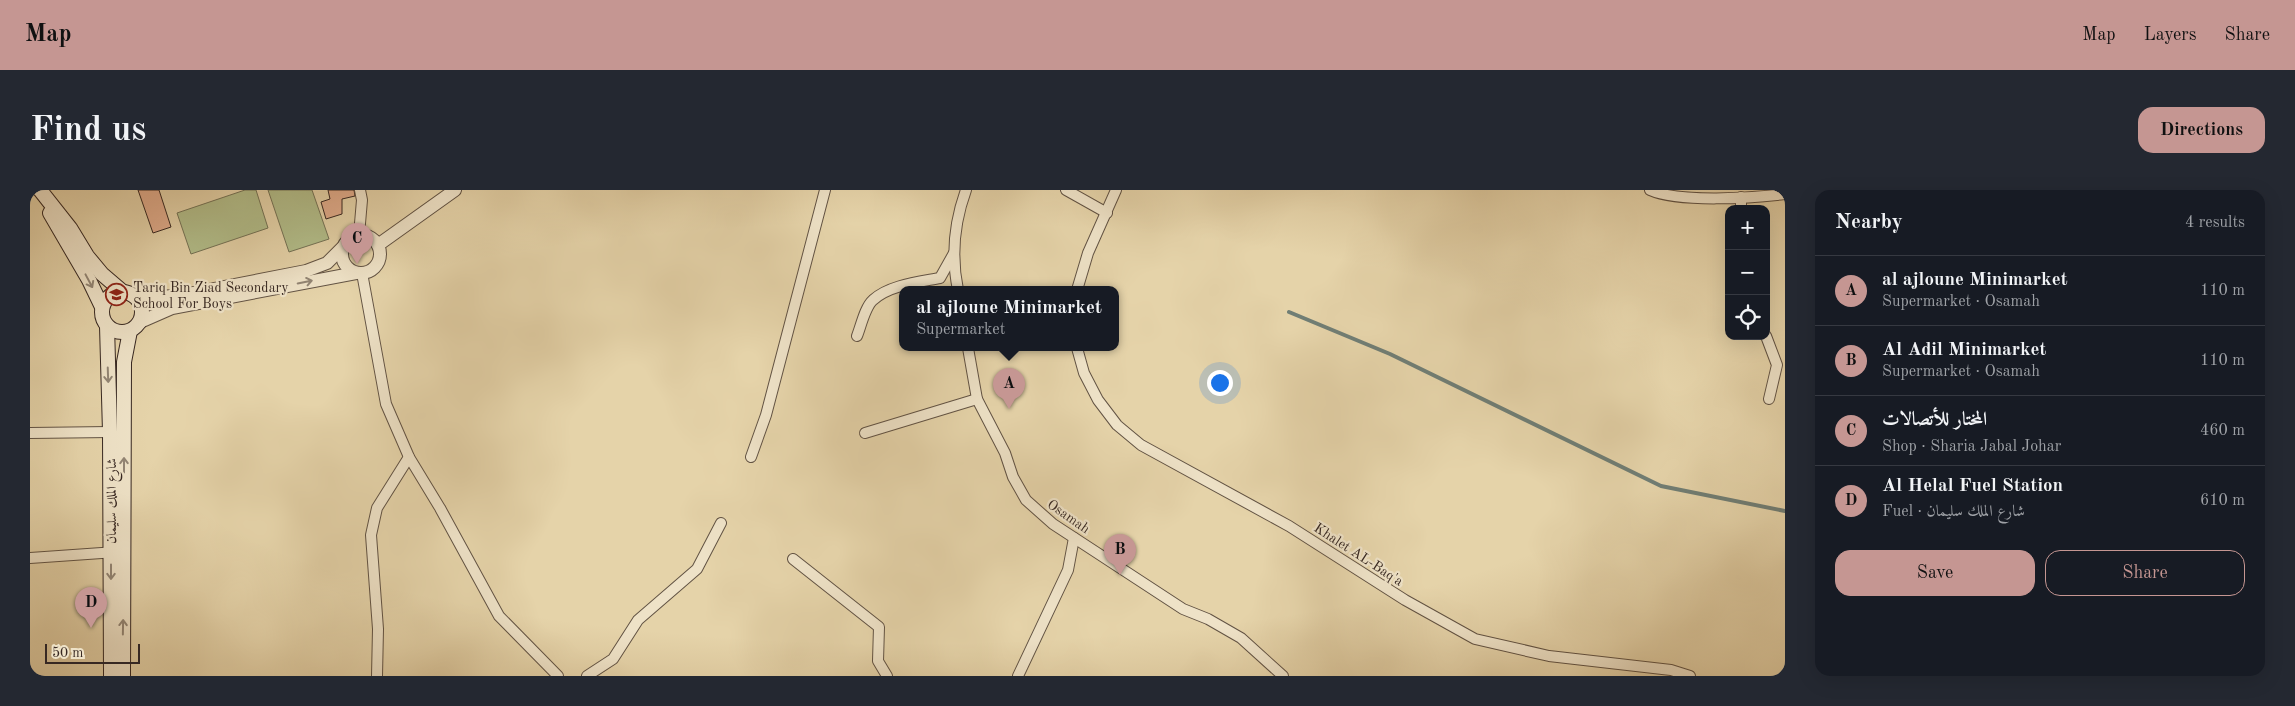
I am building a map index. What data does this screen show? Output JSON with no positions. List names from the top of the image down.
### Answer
{
  "streets": {
    "main road": ["شارع الملك سليمان"],
    "street": ["Osamah", "Khalet AL-Baq'a"]
  },
  "places": {
    "school or university": ["Tariq Bin Ziad Secondary School For Boys"]
  },
  "scale_bar": "50 m",
  "page": {
    "header": "Map",
    "nav": ["Map", "Layers", "Share"],
    "buttons": [
      "Directions",
      ["Save", "Share"]
    ],
    "title": "Find us",
    "heading": ["Nearby", "4 results"],
    "map_buttons": ["+", "−"],
    "pins": [
      "C",
      "A",
      "B",
      "D"
    ],
    "list": [
      {
        "mark": "A",
        "name": "al ajloune Minimarket",
        "note": "Supermarket · Osamah",
        "value": "110 m"
      },
      {
        "mark": "B",
        "name": "Al Adil Minimarket",
        "note": "Supermarket · Osamah",
        "value": "110 m"
      },
      {
        "mark": "C",
        "name": "المختار للأتصالات",
        "note": "Shop · Sharia Jabal Johar",
        "value": "460 m"
      },
      {
        "mark": "D",
        "name": "Al Helal Fuel Station",
        "note": "Fuel · شارع الملك سليمان",
        "value": "610 m"
      }
    ],
    "popup": ["al ajloune Minimarket", "Supermarket"],
    "scale": "50 m"
  }
}
